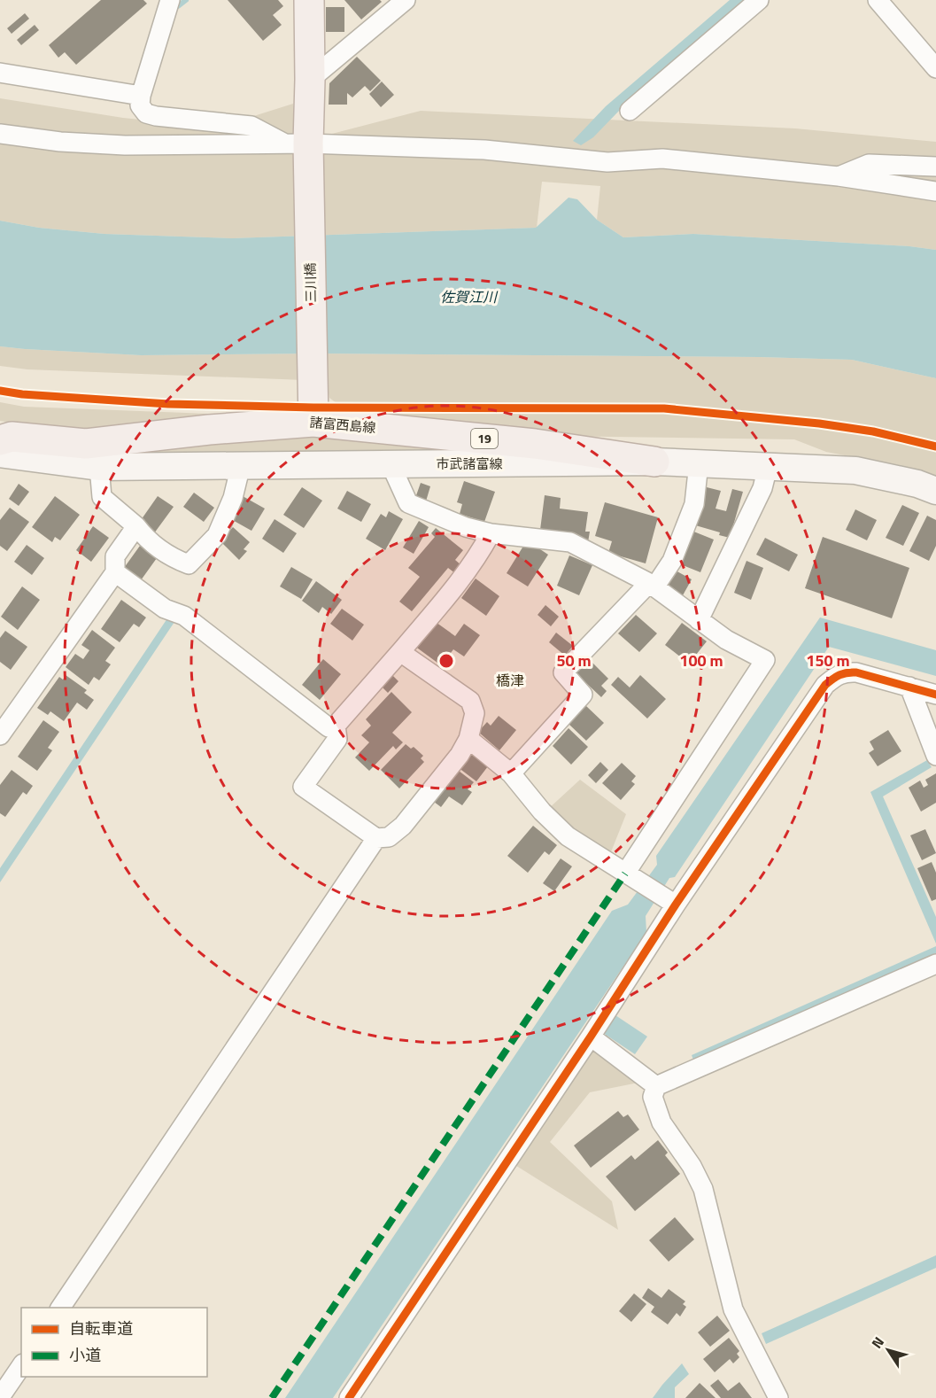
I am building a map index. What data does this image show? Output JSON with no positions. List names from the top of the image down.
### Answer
{
  "streets": {
    "main road": [
      "三川橋",
      "諸富西島線",
      "19",
      "市武諸富線"
    ]
  },
  "crossings": [
    ["三川橋", "諸富西島線"],
    ["諸富西島線", "市武諸富線"]
  ],
  "districts": ["橋津"],
  "water": ["佐賀江川"],
  "legend": ["自転車道", "小道"],
  "north": "top left",
  "rings": ["50 m", "100 m", "150 m"]
}
